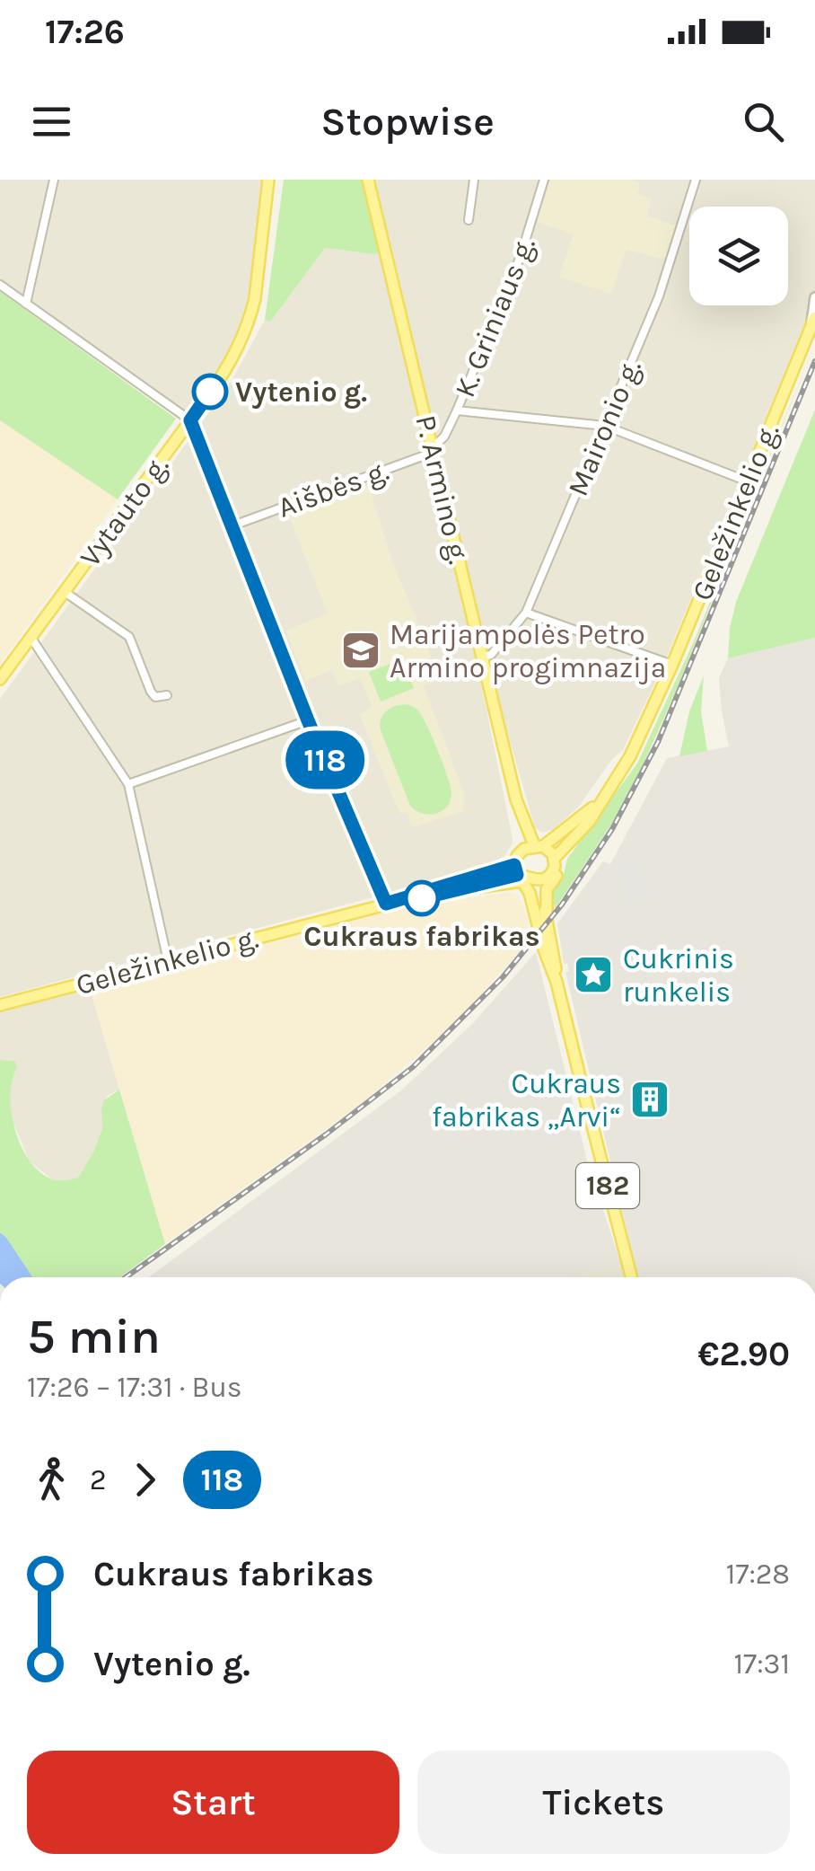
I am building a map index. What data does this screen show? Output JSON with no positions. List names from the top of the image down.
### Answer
{
  "streets": {
    "main road": [
      "P. Armino g.",
      "Vytauto g.",
      "Geležinkelio g.",
      "182"
    ],
    "street": ["K. Griniaus g.", "Maironio g.", "Aišbės g."]
  },
  "crossings": [
    ["K. Griniaus g.", "Aišbės g."],
    ["K. Griniaus g.", "P. Armino g."],
    ["Maironio g.", "P. Armino g."],
    ["Aišbės g.", "P. Armino g."],
    ["P. Armino g.", "Geležinkelio g."],
    ["P. Armino g.", "182"],
    ["Geležinkelio g.", "182"]
  ],
  "places": {
    "other": ["Vytenio g.", "Cukraus fabrikas"],
    "school or university": ["Marijampolės Petro Armino progimnazija"],
    "place": ["Cukrinis runkelis"],
    "building": ["Cukraus fabrikas „Arvi“"]
  },
  "lines": ["bus line 118"],
  "page": {
    "status": "17:26",
    "header": "Stopwise",
    "on_map": "118",
    "heading": ["5 min", "17:26 – 17:31 · Bus", "€2.90"],
    "legs": ["2", "118"],
    "list": [
      {
        "name": "Cukraus fabrikas",
        "value": "17:28"
      },
      {
        "name": "Vytenio g.",
        "value": "17:31"
      }
    ],
    "buttons": ["Start", "Tickets"]
  }
}
